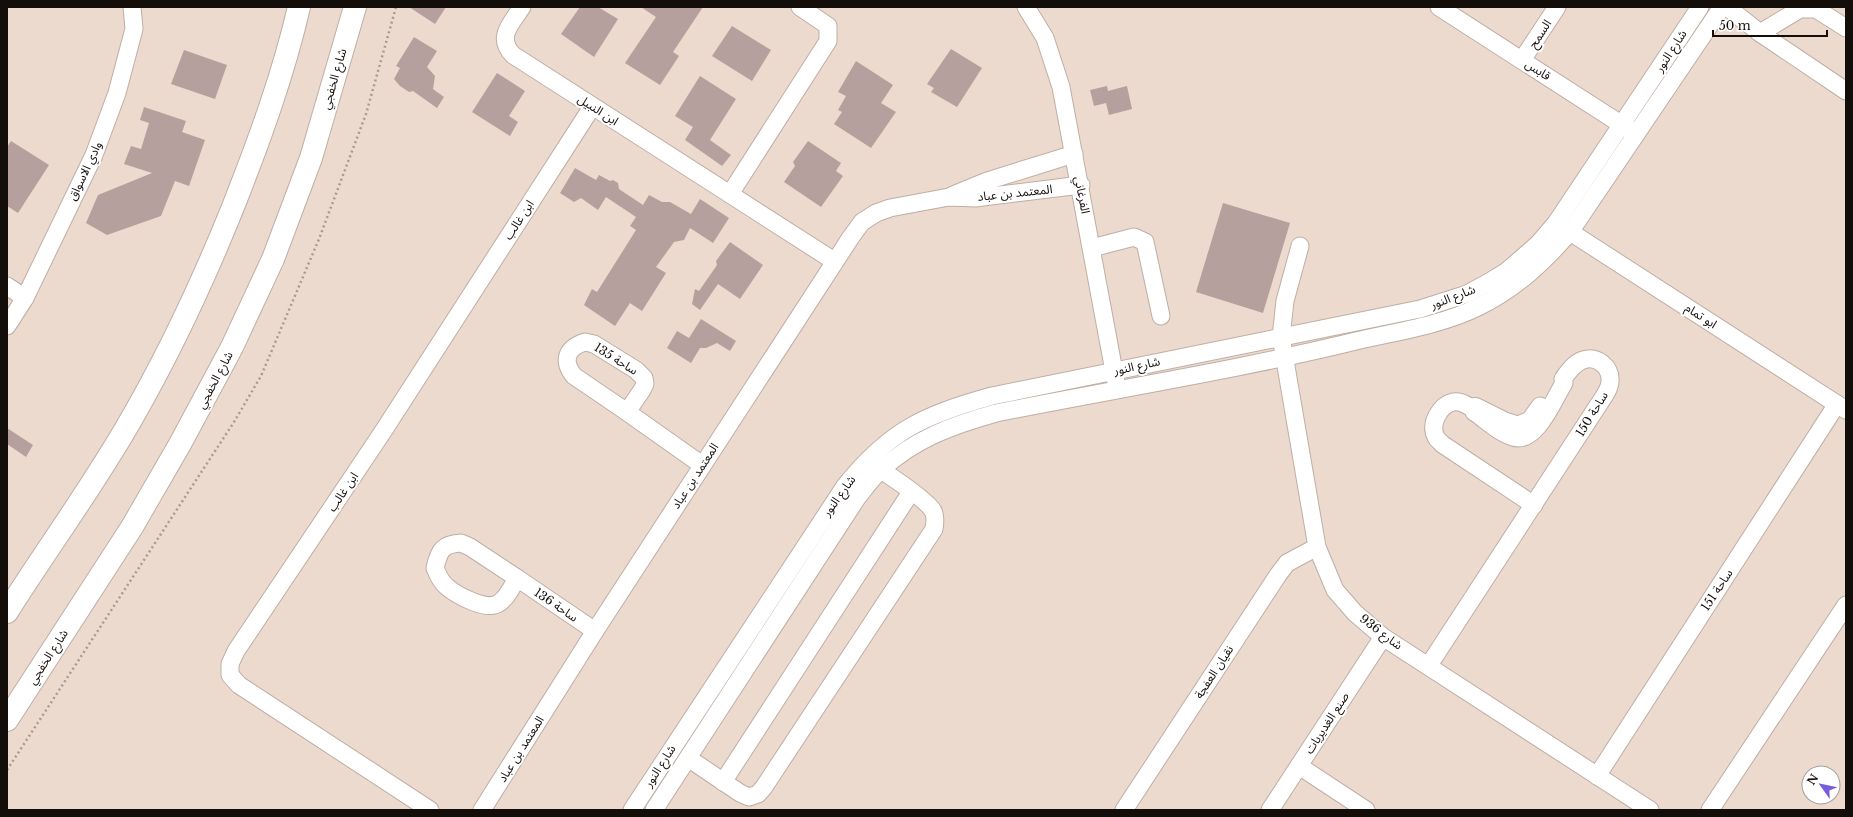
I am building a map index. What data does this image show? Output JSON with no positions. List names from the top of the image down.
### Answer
{
  "streets": {
    "highway": ["شارع الخفجي"],
    "street": [
      "السمح",
      "شارع النور",
      "قابس",
      "ابن النبيل",
      "وادي الاسواق",
      "المعتمد بن عباد",
      "الفرغاني",
      "ابن غالب",
      "ابو تمام",
      "ساحة 135",
      "ساحة 150",
      "ساحة 151",
      "ساحة 136",
      "شارع 936",
      "نقيان العفجة",
      "صنع الغديريات"
    ]
  },
  "crossings": [
    ["السمح", "قابس"],
    ["شارع النور", "قابس"],
    ["شارع النور", "الفرغاني"],
    ["شارع النور", "ابو تمام"],
    ["شارع النور", "شارع 936"],
    ["ابن النبيل", "المعتمد بن عباد"],
    ["ابن النبيل", "ابن غالب"],
    ["المعتمد بن عباد", "الفرغاني"],
    ["المعتمد بن عباد", "ساحة 135"],
    ["المعتمد بن عباد", "ساحة 136"],
    ["ابو تمام", "ساحة 151"],
    ["ساحة 150", "شارع 936"],
    ["ساحة 151", "شارع 936"],
    ["شارع 936", "نقيان العفجة"],
    ["شارع 936", "صنع الغديريات"]
  ],
  "scale_bar": "50 m",
  "north": "top left"
}
